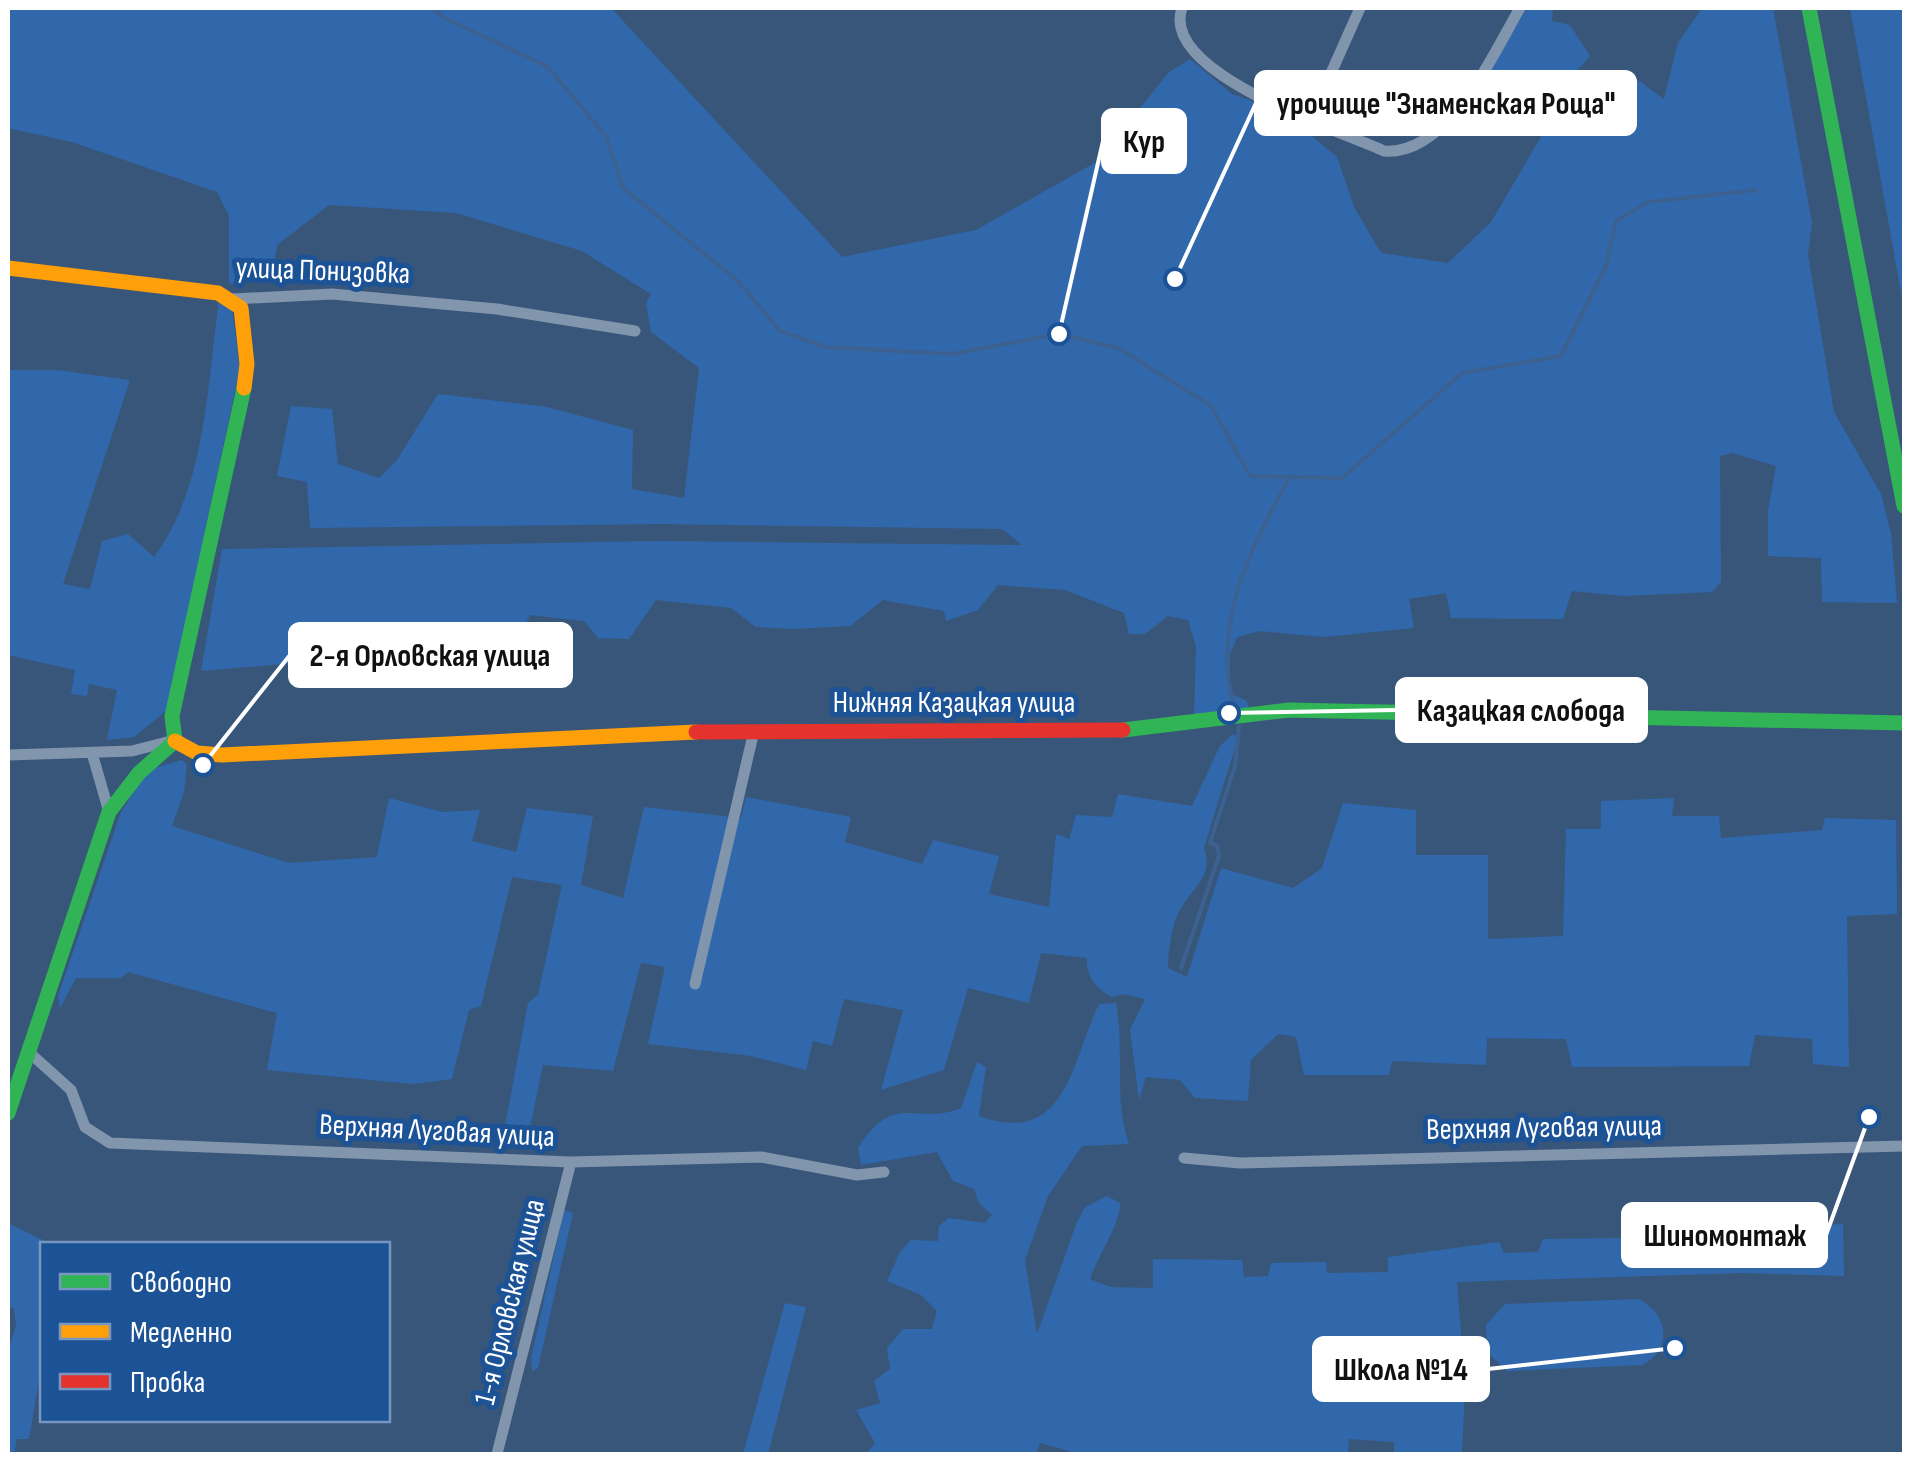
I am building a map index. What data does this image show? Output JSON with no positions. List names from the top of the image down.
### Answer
{
  "streets": {
    "main road": ["улица Понизовка", "Нижняя Казацкая улица"],
    "street": ["Верхняя Луговая улица", "1-я Орловская улица"]
  },
  "crossings": [
    ["Верхняя Луговая улица", "1-я Орловская улица"]
  ],
  "places": [
    "урочище \"Знаменская Роща\"",
    "Кур",
    "Казацкая слобода",
    "2-я Орловская улица",
    "Шиномонтаж",
    "Школа №14"
  ],
  "legend": ["Свободно", "Медленно", "Пробка"]
}
